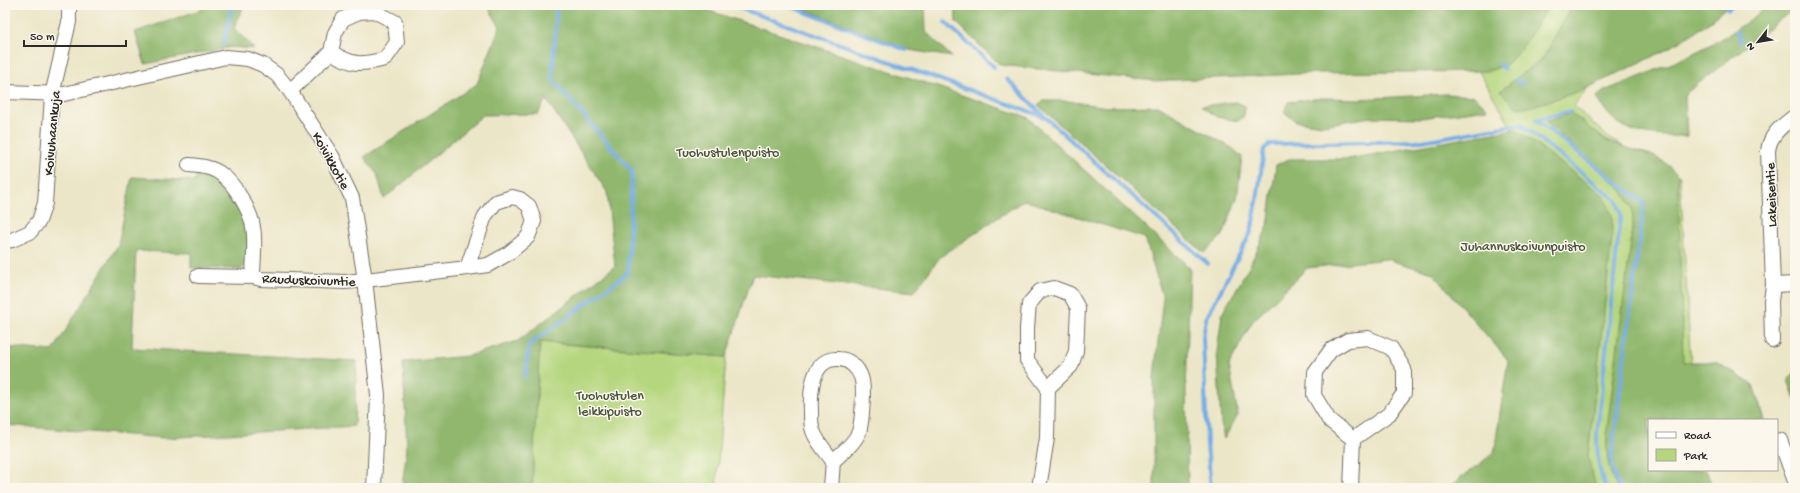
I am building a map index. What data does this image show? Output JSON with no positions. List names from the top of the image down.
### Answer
{
  "streets": {
    "street": [
      "Koivuhaankuja",
      "Koivikkotie",
      "Lakeisentie",
      "Rauduskoivuntie"
    ]
  },
  "crossings": [
    ["Koivuhaankuja", "Koivikkotie"],
    ["Koivikkotie", "Rauduskoivuntie"]
  ],
  "parks": ["Tuohustulenpuisto", "Juhannuskoivunpuisto", "Tuohustulen leikkipuisto"],
  "legend": ["Road", "Park"],
  "scale_bar": "50 m",
  "north": "bottom left"
}
